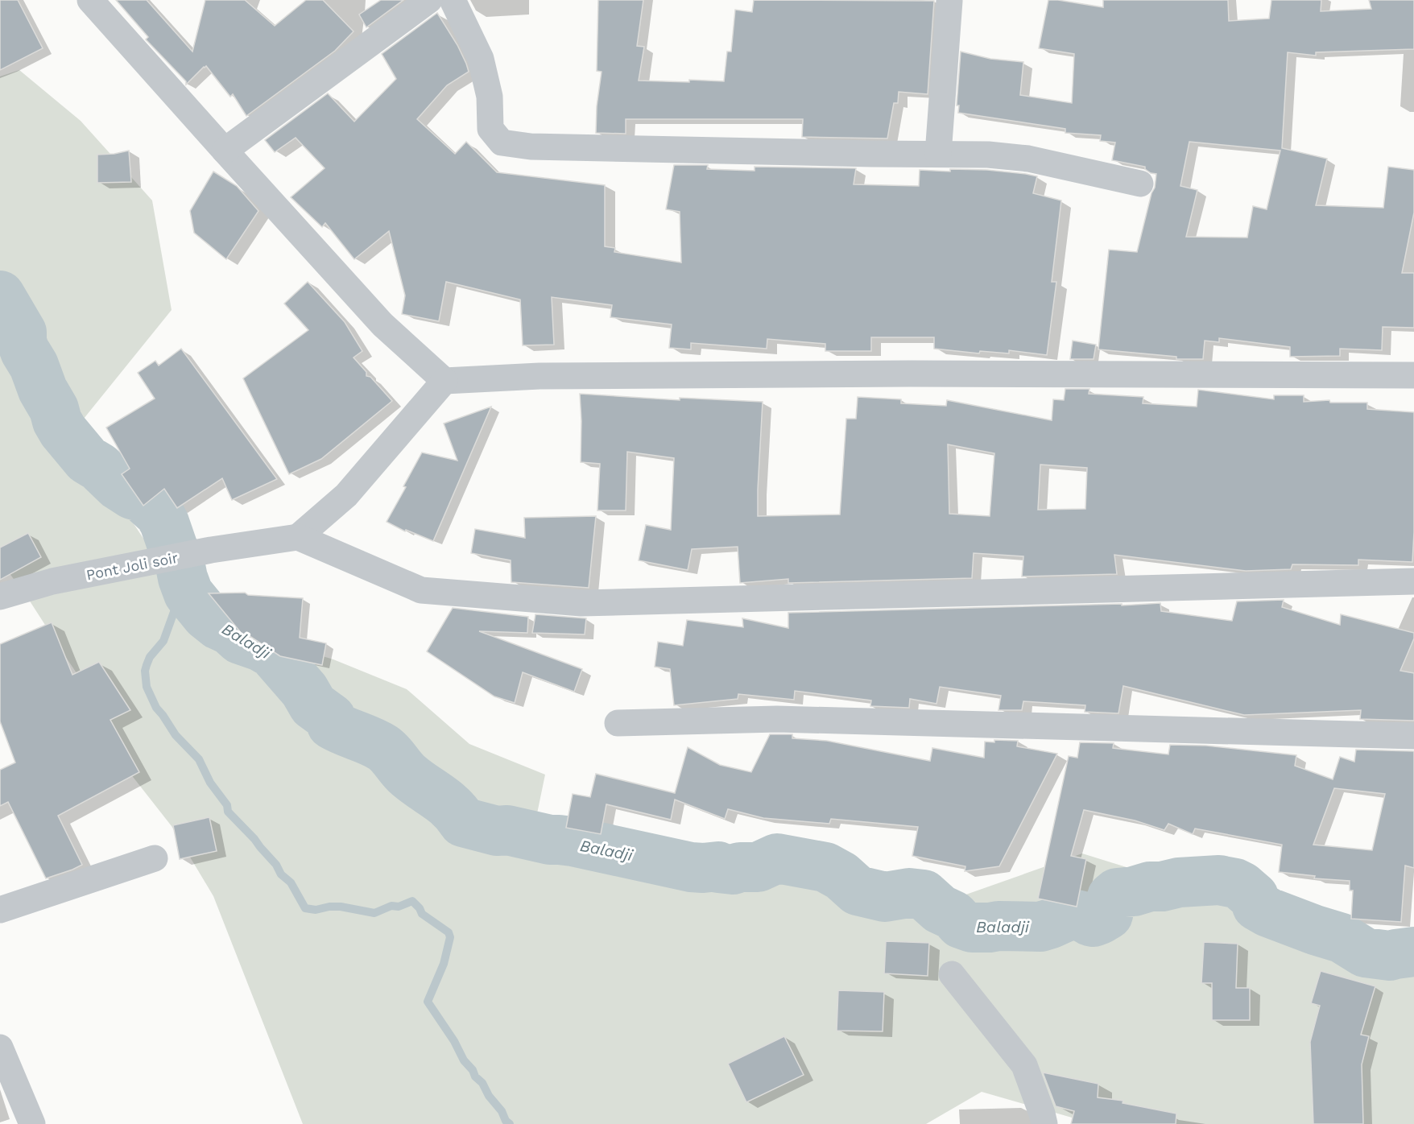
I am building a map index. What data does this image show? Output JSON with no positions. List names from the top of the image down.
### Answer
{
  "streets": {
    "street": ["Pont Joli soir"]
  },
  "water": ["Baladji"]
}
